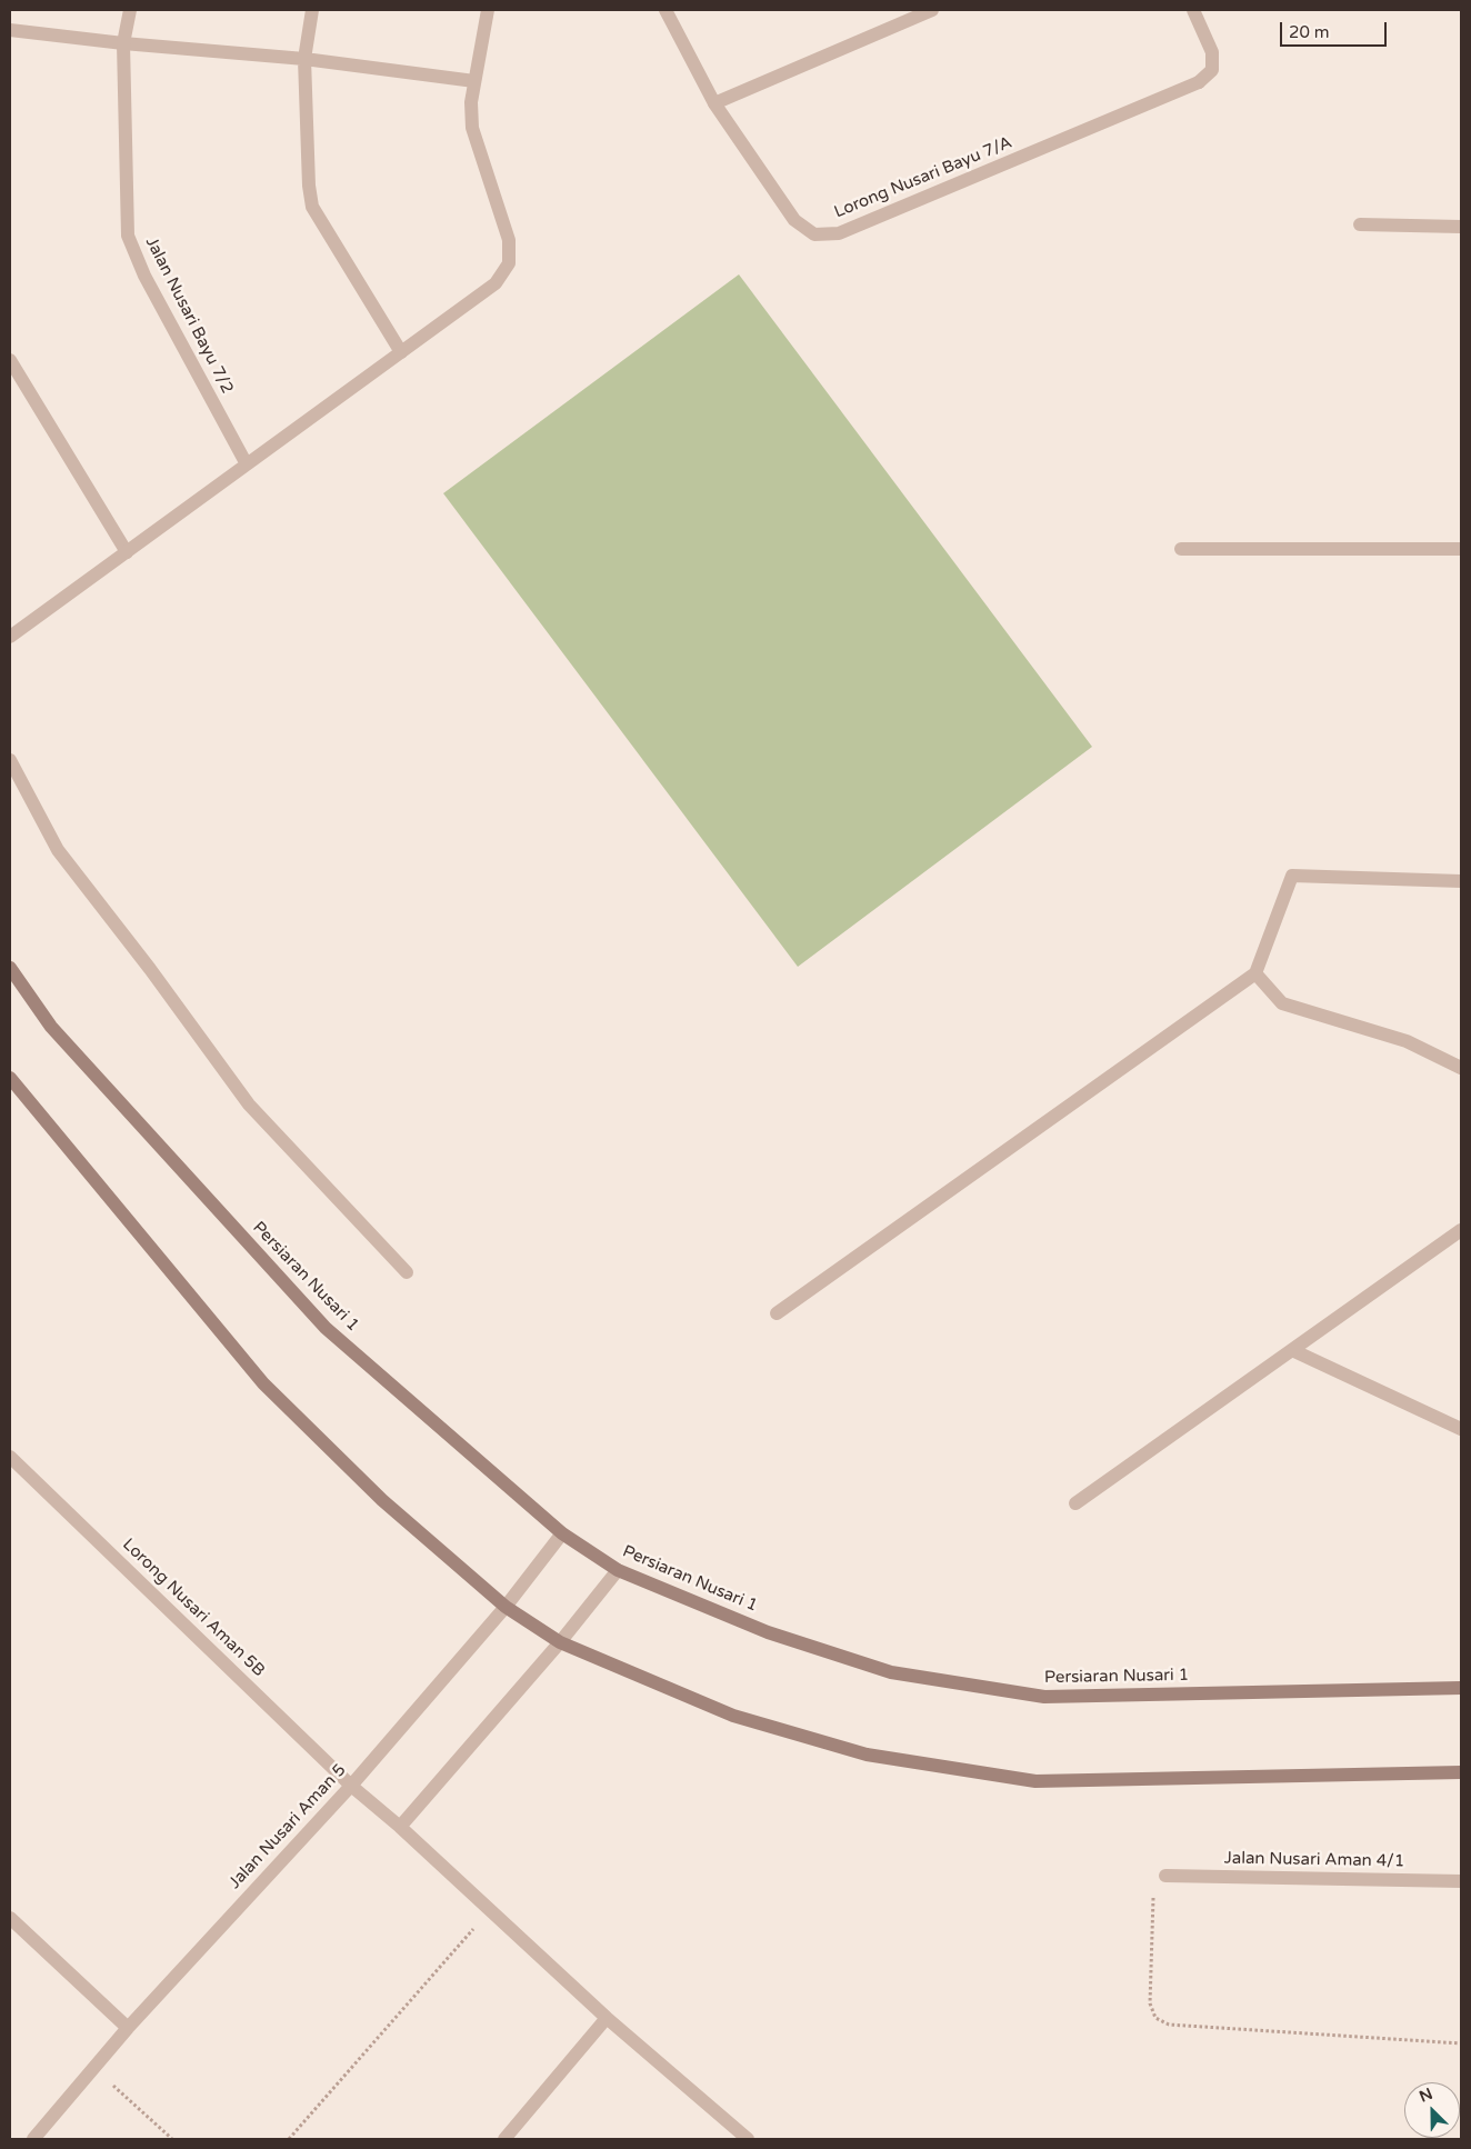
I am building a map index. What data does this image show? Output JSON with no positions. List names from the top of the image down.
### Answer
{
  "streets": {
    "main road": ["Persiaran Nusari 1"],
    "street": [
      "Lorong Nusari Bayu 7/A",
      "Jalan Nusari Bayu 7/2",
      "Lorong Nusari Aman 5B",
      "Jalan Nusari Aman 5",
      "Jalan Nusari Aman 4/1"
    ]
  },
  "crossings": [
    ["Persiaran Nusari 1", "Jalan Nusari Aman 5"],
    ["Lorong Nusari Aman 5B", "Jalan Nusari Aman 5"]
  ],
  "scale_bar": "20 m",
  "north": "top left"
}
